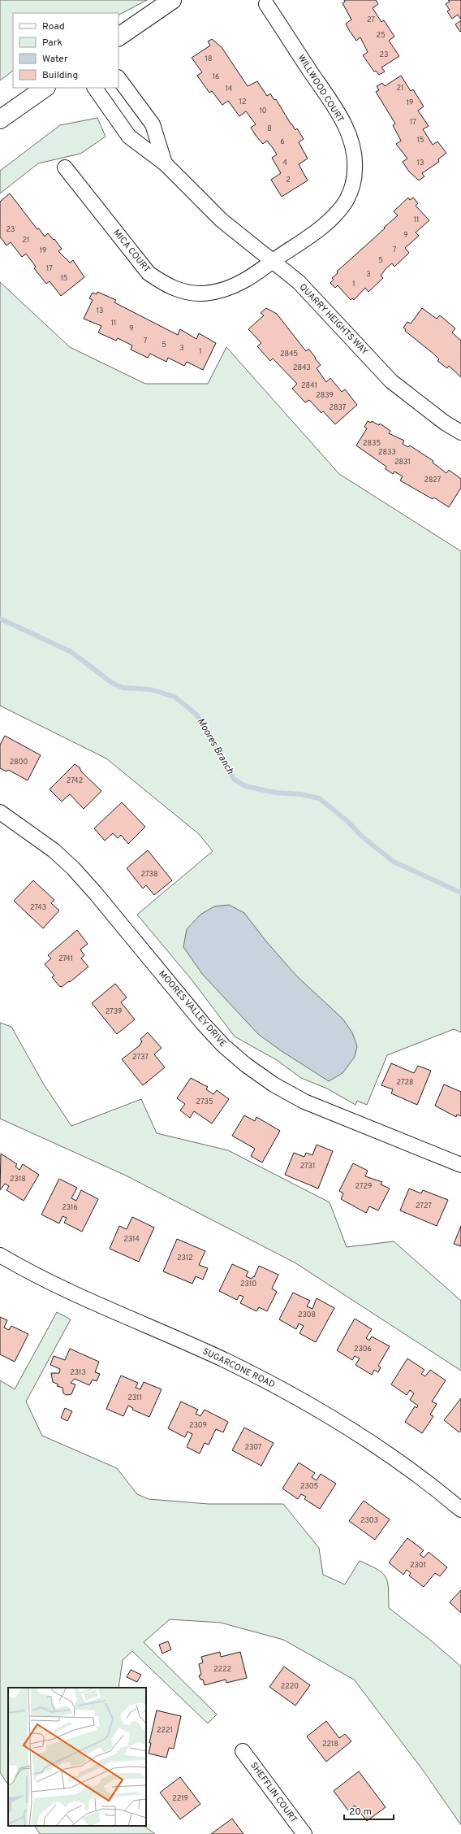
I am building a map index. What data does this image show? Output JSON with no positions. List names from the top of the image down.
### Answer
{
  "streets": {
    "street": [
      "WILLWOOD COURT",
      "MICA COURT",
      "QUARRY HEIGHTS WAY",
      "MOORES VALLEY DRIVE",
      "SUGARCONE ROAD",
      "SHEFFLIN COURT"
    ]
  },
  "crossings": [
    ["WILLWOOD COURT", "MICA COURT"],
    ["WILLWOOD COURT", "QUARRY HEIGHTS WAY"],
    ["MICA COURT", "QUARRY HEIGHTS WAY"]
  ],
  "water": ["Moores Branch"],
  "house_numbers": [
    "27",
    "25",
    "23",
    "18",
    "16",
    "21",
    "14",
    "12",
    "19",
    "10",
    "17",
    "8",
    "15",
    "6",
    "4",
    "13",
    "2",
    "11",
    "23",
    "9",
    "21",
    "7",
    "19",
    "5",
    "17",
    "3",
    "15",
    "1",
    "13",
    "11",
    "9",
    "7",
    "5",
    "3",
    "1",
    "2845",
    "2843",
    "2841",
    "2839",
    "2837",
    "2835",
    "2833",
    "2831",
    "2827",
    "2800",
    "2742",
    "2738",
    "2743",
    "2741",
    "2739",
    "2737",
    "2728",
    "2735",
    "2731",
    "2318",
    "2729",
    "2727",
    "2316",
    "2314",
    "2312",
    "2310",
    "2308",
    "2306",
    "2313",
    "2311",
    "2309",
    "2307",
    "2305",
    "2303",
    "2301",
    "2222",
    "2220",
    "2221",
    "2218",
    "2219"
  ],
  "legend": [
    "Road",
    "Park",
    "Water",
    "Building"
  ],
  "scale_bar": "20 m"
}
